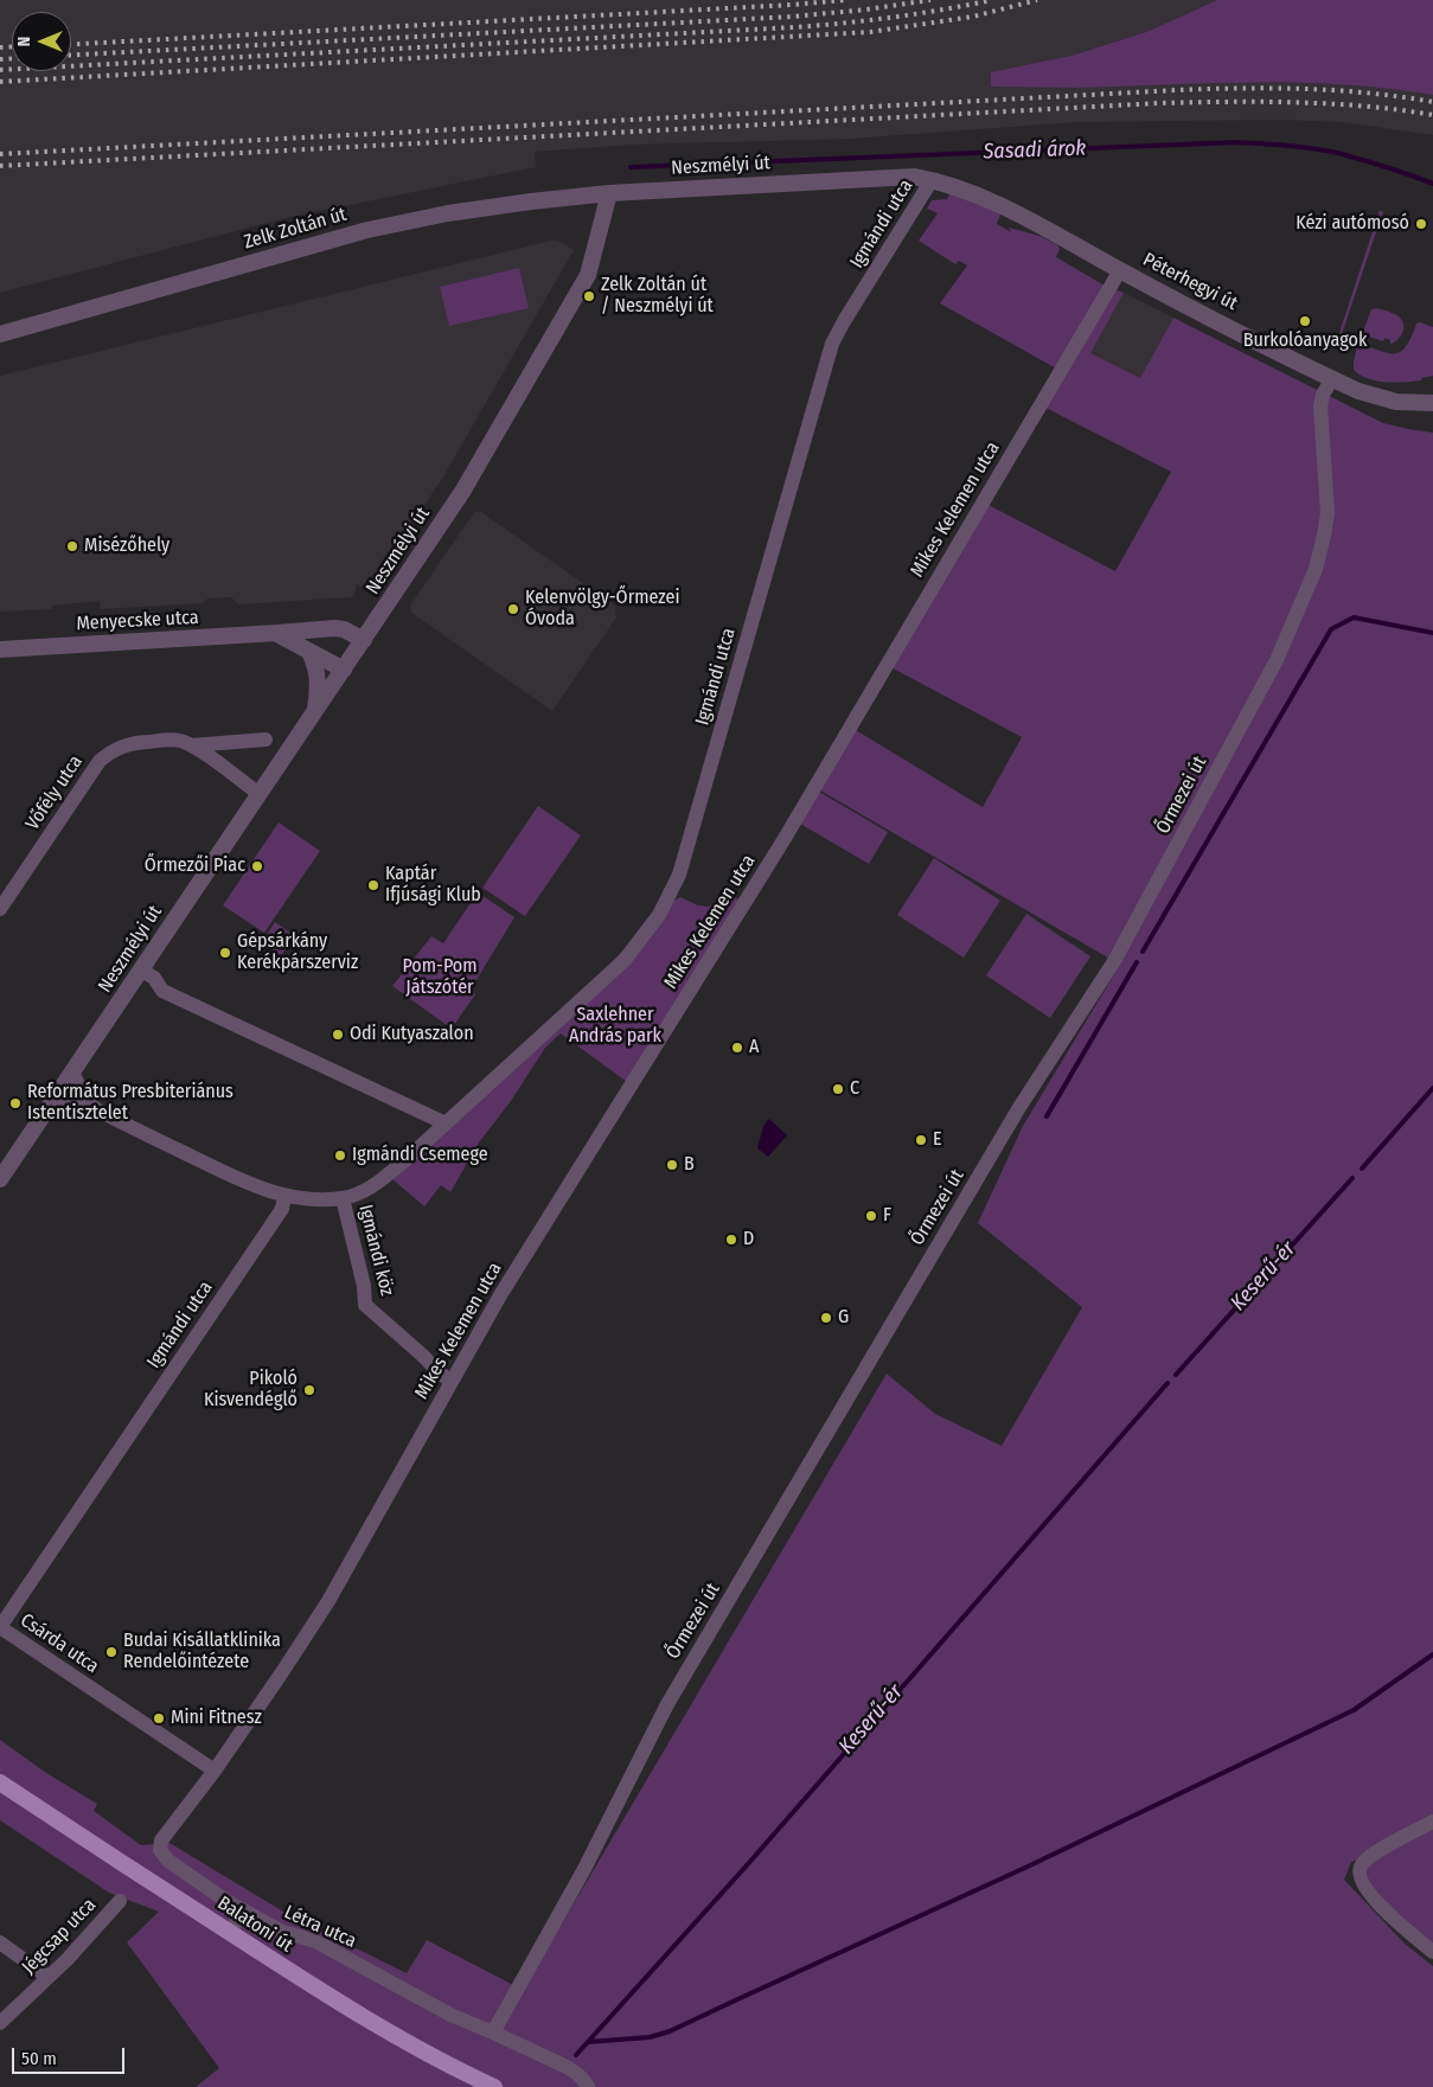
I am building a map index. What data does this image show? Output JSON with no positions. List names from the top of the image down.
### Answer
{
  "streets": {
    "main road": ["Balatoni út"],
    "street": [
      "Neszmélyi út",
      "Igmándi utca",
      "Zelk Zoltán út",
      "Péterhegyi út",
      "Mikes Kelemen utca",
      "Menyecske utca",
      "Vőfély utca",
      "Őrmezei út",
      "Igmándi köz",
      "Csárda utca",
      "Létra utca",
      "Jégcsap utca"
    ]
  },
  "crossings": [
    ["Neszmélyi út", "Igmándi utca"],
    ["Neszmélyi út", "Zelk Zoltán út"],
    ["Neszmélyi út", "Péterhegyi út"],
    ["Neszmélyi út", "Menyecske utca"],
    ["Neszmélyi út", "Vőfély utca"],
    ["Igmándi utca", "Péterhegyi út"],
    ["Igmándi utca", "Igmándi köz"],
    ["Igmándi utca", "Csárda utca"],
    ["Péterhegyi út", "Mikes Kelemen utca"],
    ["Péterhegyi út", "Őrmezei út"],
    ["Mikes Kelemen utca", "Igmándi köz"],
    ["Mikes Kelemen utca", "Csárda utca"],
    ["Mikes Kelemen utca", "Létra utca"],
    ["Őrmezei út", "Létra utca"],
    ["Csárda utca", "Létra utca"]
  ],
  "water": ["Sasadi árok", "Keserű-ér"],
  "parks": ["Pom-Pom Játszótér", "Saxlehner András park"],
  "places": [
    "Kézi autómosó",
    "Zelk Zoltán út / Neszmélyi út",
    "Burkolóanyagok",
    "Misézőhely",
    "Kelenvölgy-Őrmezei Óvoda",
    "Őrmezői Piac",
    "Kaptár Ifjúsági Klub",
    "Gépsárkány Kerékpárszerviz",
    "Odi Kutyaszalon",
    "A",
    "C",
    "Református Presbiteriánus Istentisztelet",
    "E",
    "Igmándi Csemege",
    "B",
    "F",
    "D",
    "G",
    "Pikoló Kisvendéglő",
    "Budai Kisállatklinika Rendelőintézete",
    "Mini Fitnesz"
  ],
  "scale_bar": "50 m",
  "north": "left"
}
